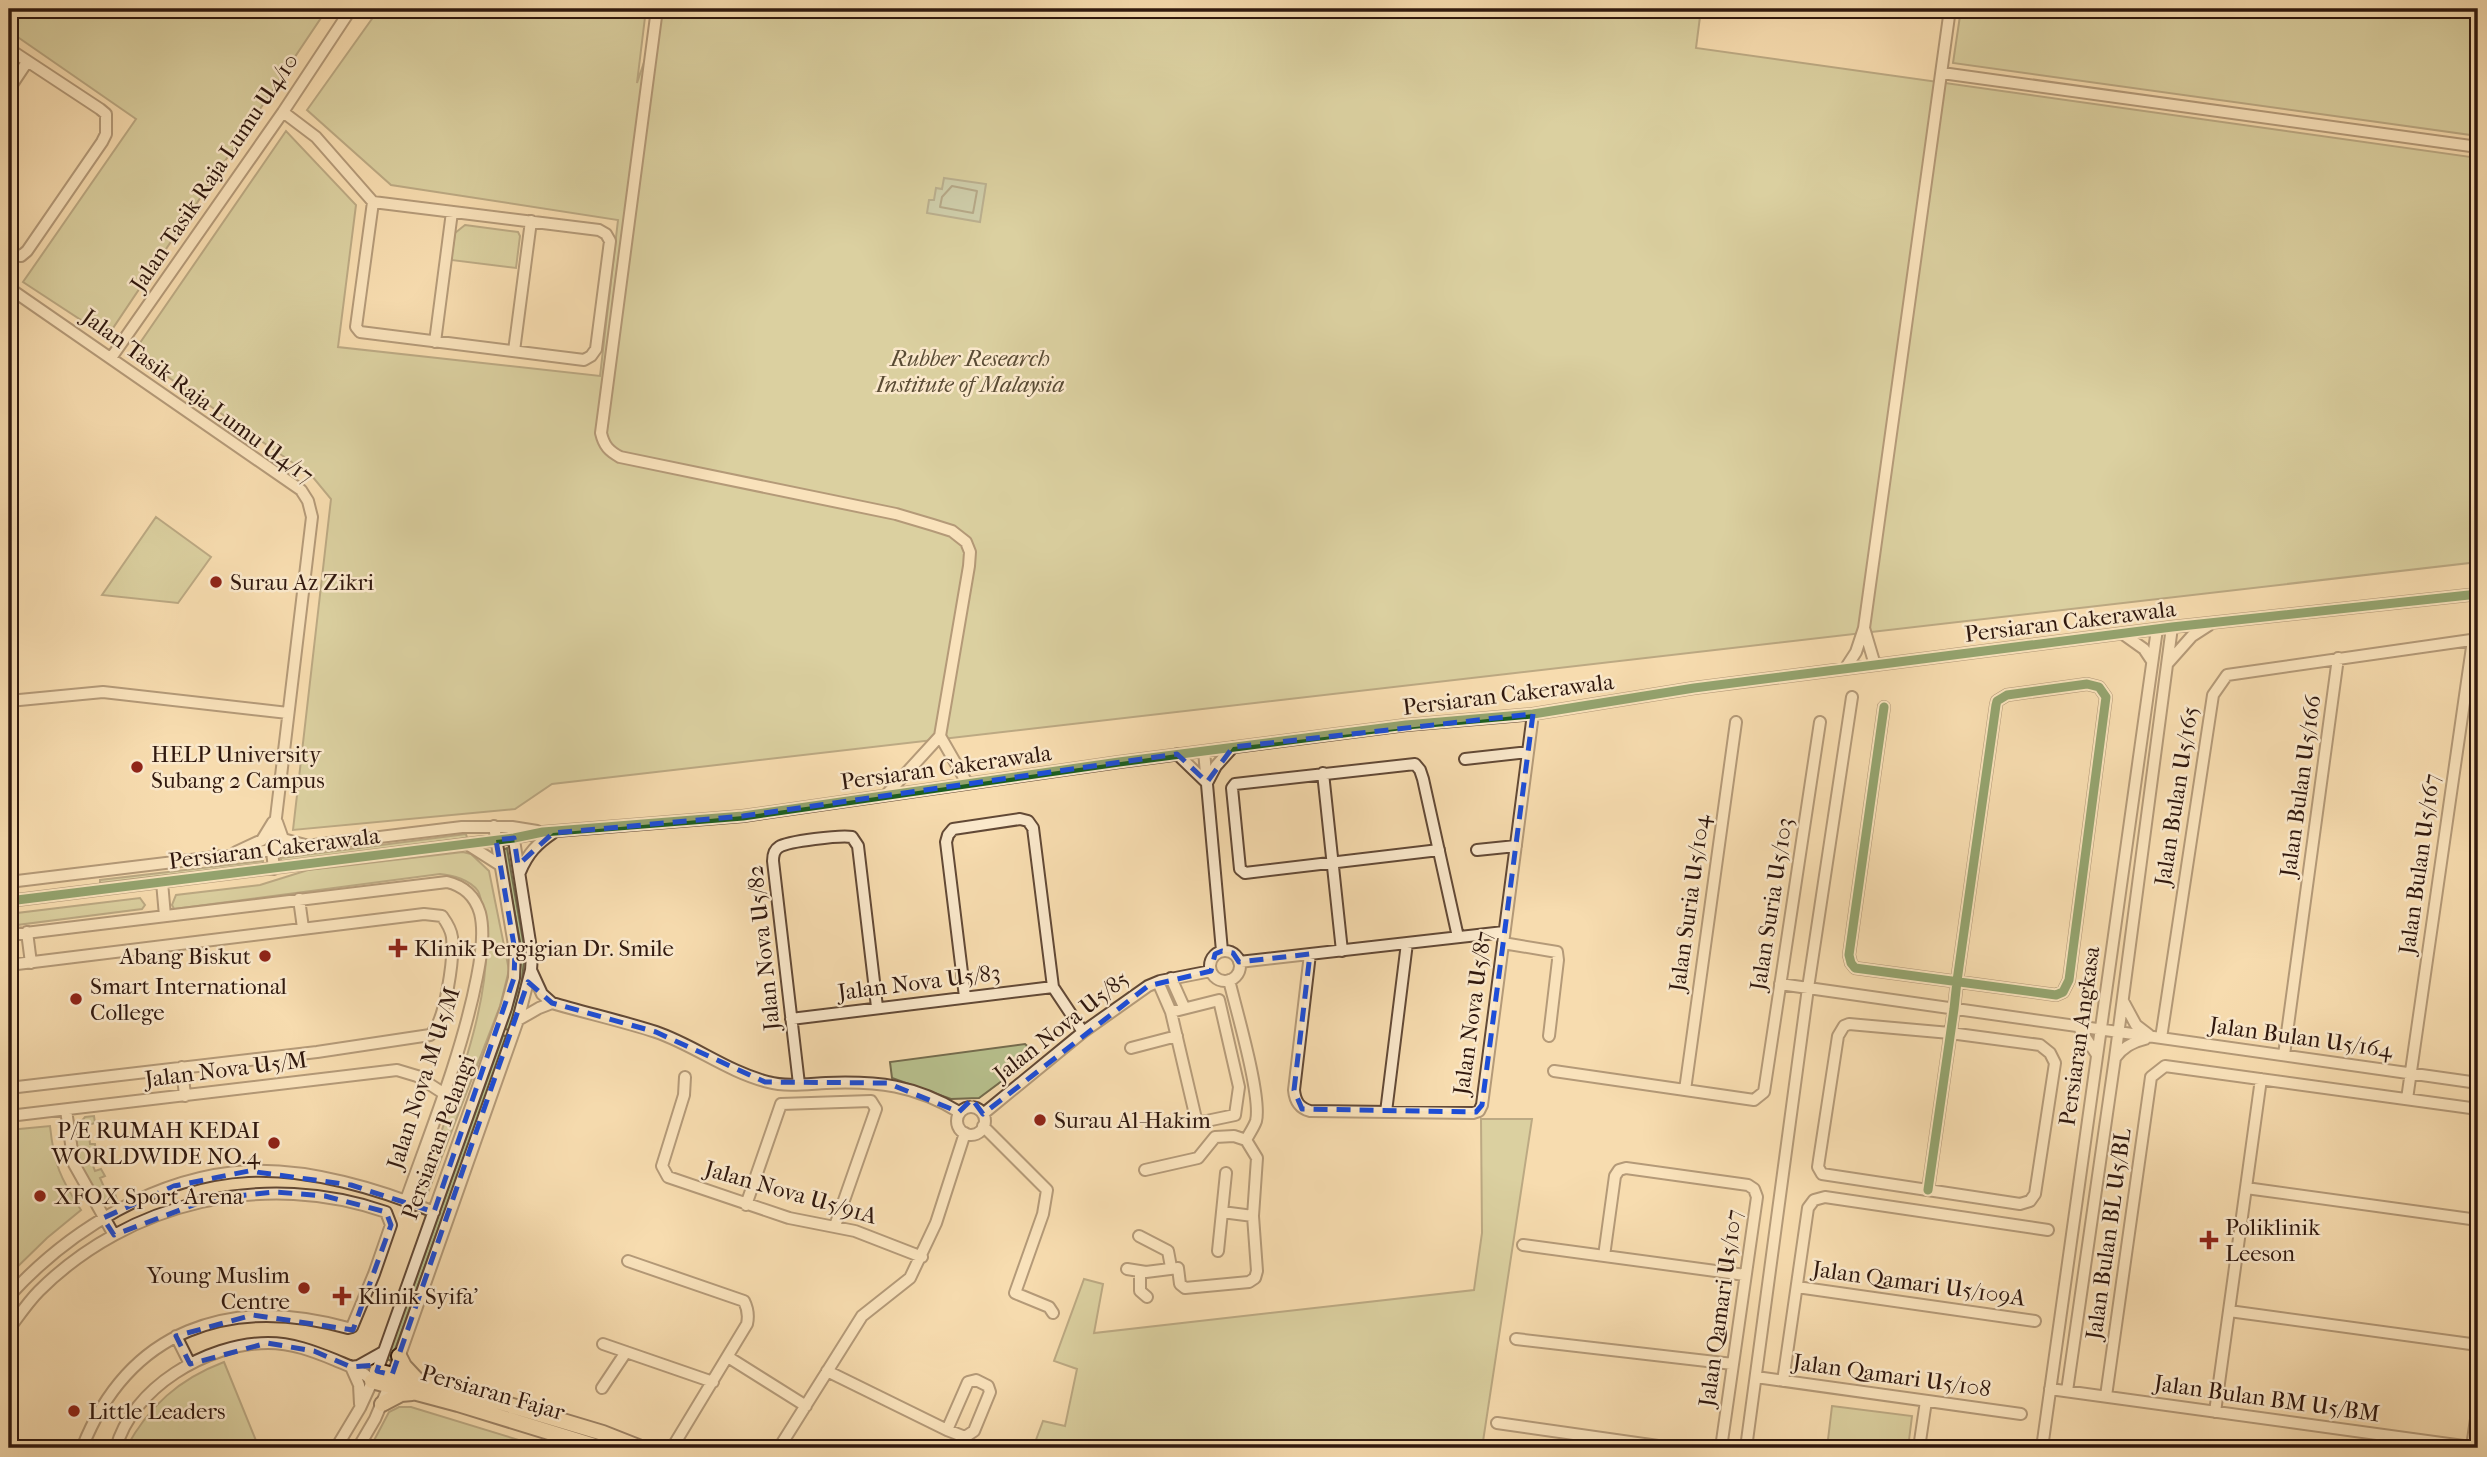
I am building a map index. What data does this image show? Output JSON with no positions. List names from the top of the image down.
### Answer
{
  "streets": {
    "main road": ["Persiaran Fajar"],
    "street": [
      "Jalan Tasik Raja Lumu U4/10",
      "Jalan Tasik Raja Lumu U4/17",
      "Persiaran Cakerawala",
      "Jalan Bulan U5/166",
      "Jalan Bulan U5/165",
      "Jalan Bulan U5/167",
      "Jalan Suria U5/104",
      "Jalan Suria U5/103",
      "Jalan Nova U5/82",
      "Jalan Nova U5/83",
      "Jalan Nova U5/87",
      "Jalan Nova U5/85",
      "Persiaran Angkasa",
      "Jalan Bulan U5/164",
      "Jalan Nova U5/M",
      "Jalan Nova M U5/M",
      "Persiaran Pelangi",
      "Jalan Nova U5/91A",
      "Jalan Bulan BL U5/BL",
      "Jalan Qamari U5/109A",
      "Jalan Qamari U5/107",
      "Jalan Qamari U5/108",
      "Jalan Bulan BM U5/BM"
    ]
  },
  "crossings": [
    ["Jalan Tasik Raja Lumu U4/10", "Jalan Tasik Raja Lumu U4/17"],
    ["Jalan Tasik Raja Lumu U4/17", "Persiaran Cakerawala"],
    ["Persiaran Cakerawala", "Jalan Nova U5/87"],
    ["Persiaran Cakerawala", "Persiaran Angkasa"],
    ["Persiaran Cakerawala", "Persiaran Pelangi"],
    ["Jalan Bulan U5/166", "Jalan Bulan U5/165"],
    ["Jalan Bulan U5/166", "Jalan Bulan U5/164"],
    ["Jalan Bulan U5/165", "Jalan Bulan U5/164"],
    ["Jalan Bulan U5/167", "Jalan Bulan U5/164"],
    ["Jalan Suria U5/104", "Jalan Suria U5/103"],
    ["Jalan Suria U5/103", "Jalan Bulan U5/164"],
    ["Jalan Nova U5/82", "Jalan Nova U5/83"],
    ["Persiaran Angkasa", "Jalan Bulan U5/164"],
    ["Persiaran Angkasa", "Jalan Bulan BM U5/BM"],
    ["Jalan Nova U5/M", "Jalan Nova M U5/M"],
    ["Jalan Bulan BL U5/BL", "Jalan Bulan BM U5/BM"]
  ],
  "parks": ["Rubber Research Institute of Malaysia"],
  "places": {
    "other": [
      "Surau Az Zikri",
      "HELP University Subang 2 Campus",
      "Abang Biskut",
      "Smart International College",
      "Surau Al-Hakim",
      "P/E RUMAH KEDAI WORLDWIDE NO.4",
      "XFOX Sport Arena",
      "Young Muslim Centre",
      "Little Leaders"
    ],
    "health": ["Klinik Pergigian Dr. Smile", "Poliklinik Leeson", "Klinik Syifa'"]
  }
}
